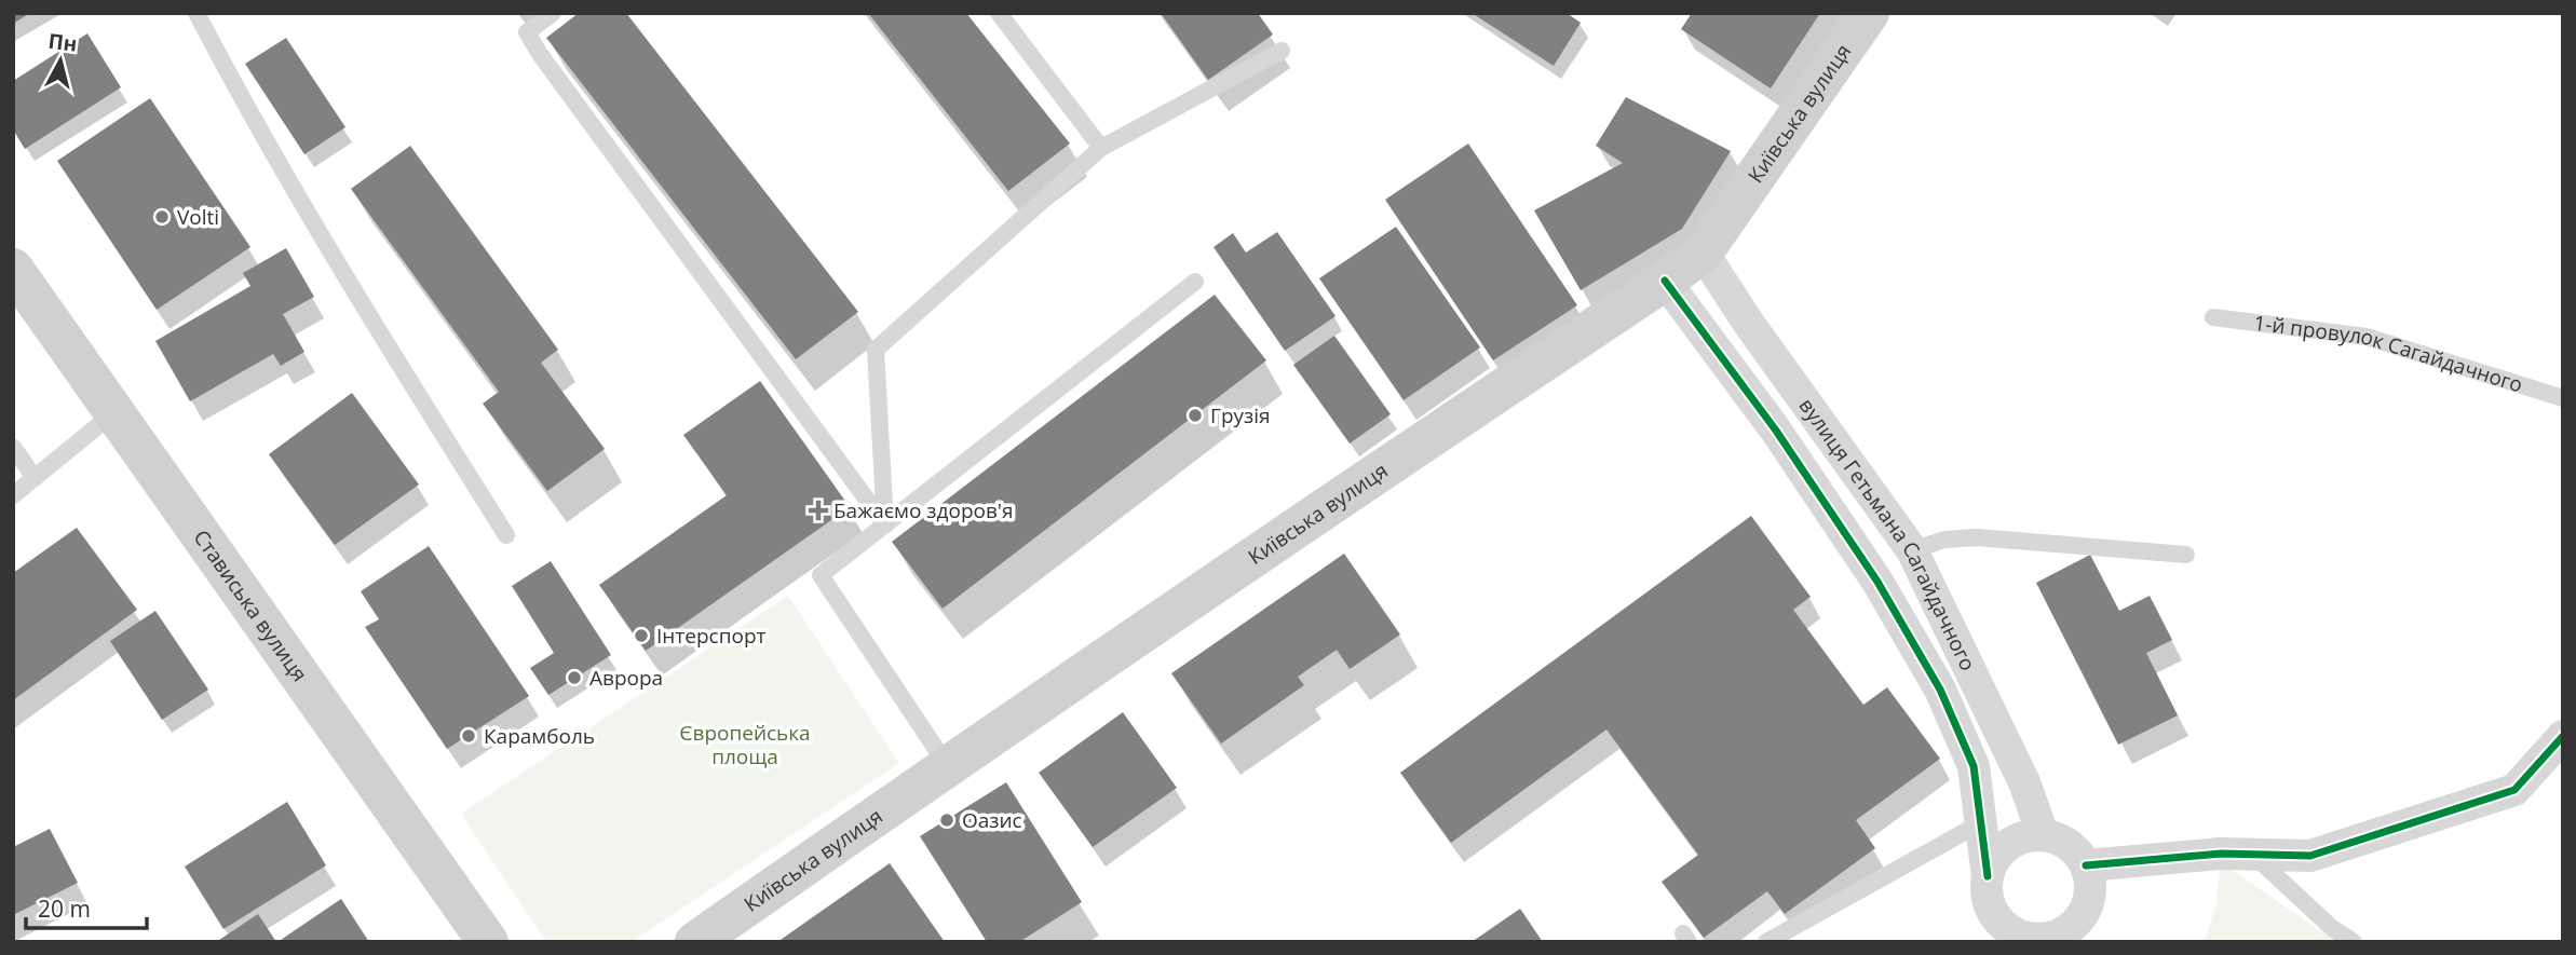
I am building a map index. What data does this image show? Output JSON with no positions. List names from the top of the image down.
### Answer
{
  "streets": {
    "main road": ["Київська вулиця", "Стависька вулиця"],
    "street": ["вулиця Гетьмана Сагайдачного"],
    "lane": ["1-й провулок Сагайдачного"]
  },
  "crossings": [
    ["Київська вулиця", "вулиця Гетьмана Сагайдачного"]
  ],
  "parks": ["Європейська площа"],
  "places": {
    "other": [
      "Volti",
      "Грузія",
      "Інтерспорт",
      "Аврора",
      "Карамболь",
      "Оазис"
    ],
    "health": ["Бажаємо здоров'я"]
  },
  "scale_bar": "20 m",
  "north": "top"
}
